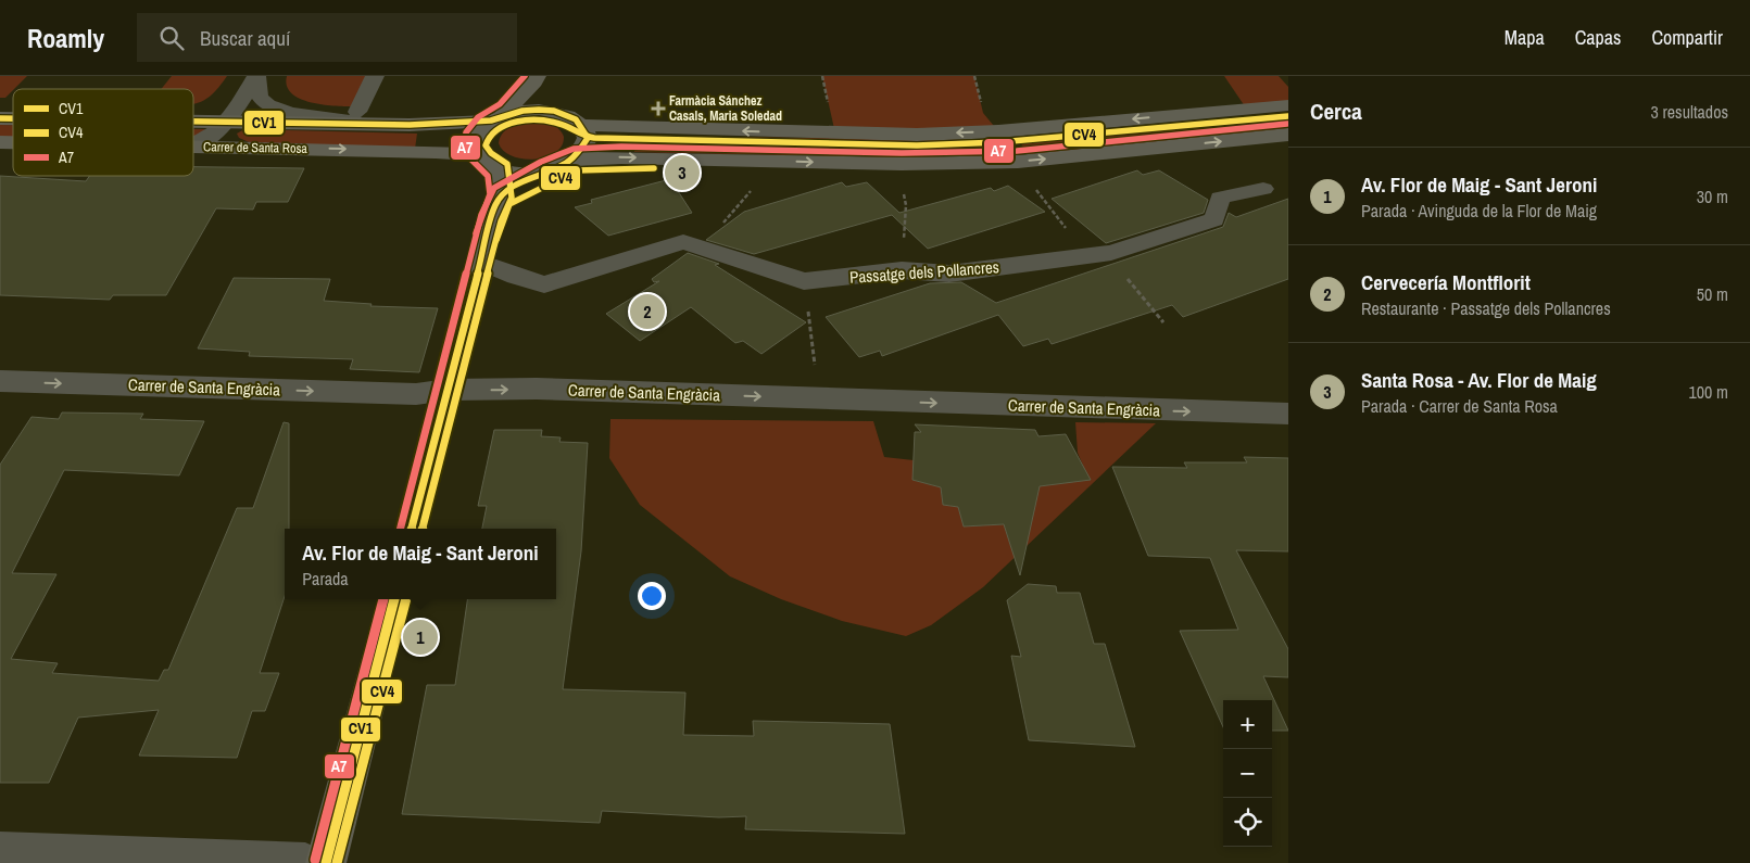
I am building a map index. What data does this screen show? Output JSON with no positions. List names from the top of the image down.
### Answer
{
  "streets": {
    "main road": ["Carrer de Santa Rosa"],
    "street": ["Passatge dels Pollancres", "Carrer de Santa Engràcia"]
  },
  "one_way": ["Carrer de Santa Engràcia"],
  "places": {
    "health": ["Farmàcia Sánchez Casals, Maria Soledad"]
  },
  "lines": ["transit line A7", "transit line CV1", "transit line CV4"],
  "legend": ["CV1", "CV4", "A7"],
  "page": {
    "header": "Roamly",
    "search": "Buscar aquí",
    "nav": ["Mapa", "Capas", "Compartir"],
    "heading": ["Cerca", "3 resultados"],
    "list": [
      {
        "mark": "1",
        "name": "Av. Flor de Maig - Sant Jeroni",
        "note": "Parada · Avinguda de la Flor de Maig",
        "value": "30 m"
      },
      {
        "mark": "2",
        "name": "Cervecería Montflorit",
        "note": "Restaurante · Passatge dels Pollancres",
        "value": "50 m"
      },
      {
        "mark": "3",
        "name": "Santa Rosa - Av. Flor de Maig",
        "note": "Parada · Carrer de Santa Rosa",
        "value": "100 m"
      }
    ],
    "pins": ["3", "2", "1"],
    "popup": ["Av. Flor de Maig - Sant Jeroni", "Parada"],
    "map_buttons": ["+", "−"]
  }
}
